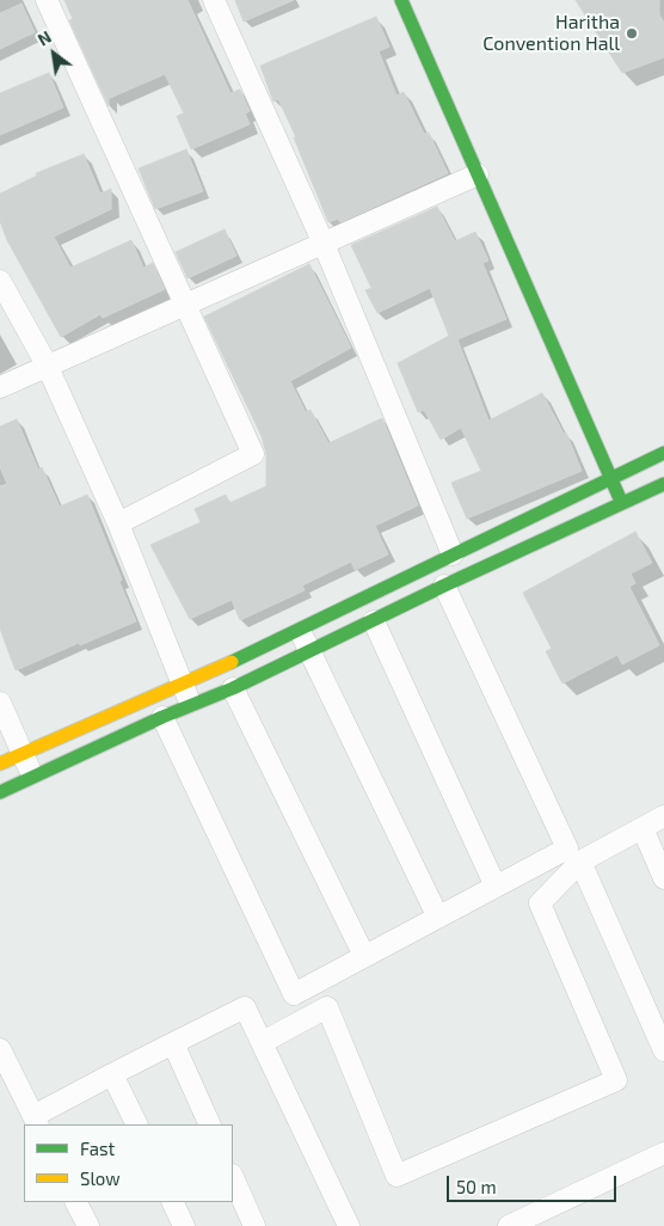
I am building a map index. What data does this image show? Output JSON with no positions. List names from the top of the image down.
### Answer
{
  "places": ["Haritha Convention Hall"],
  "legend": ["Fast", "Slow"],
  "scale_bar": "50 m",
  "north": "top left"
}
